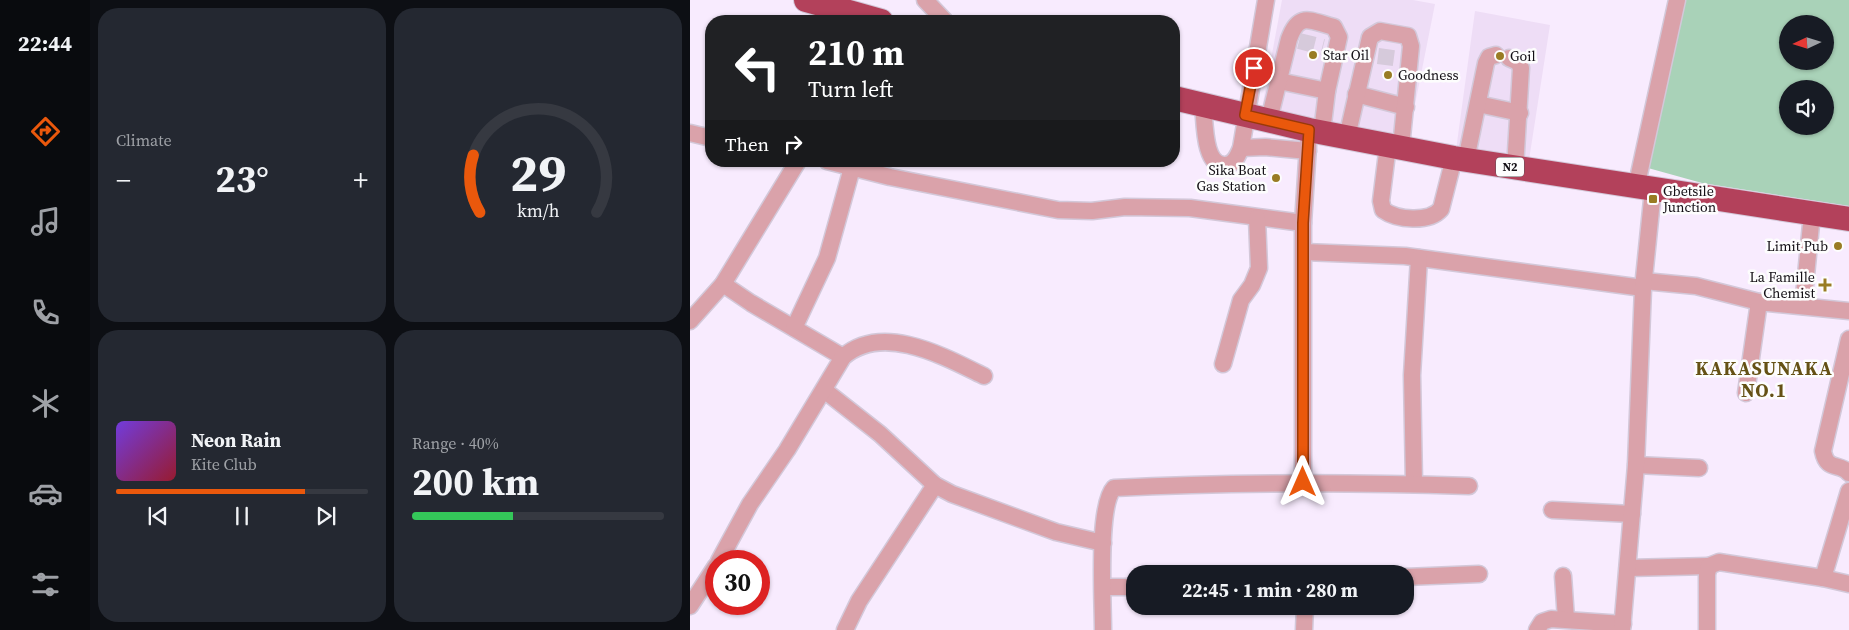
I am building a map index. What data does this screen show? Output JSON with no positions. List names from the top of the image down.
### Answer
{
  "streets": {
    "highway": ["N2"]
  },
  "districts": ["KAKASUNAKA NO.1"],
  "places": {
    "other": [
      "Star Oil",
      "Goil",
      "Goodness",
      "Sika Boat Gas Station",
      "Limit Pub"
    ],
    "transit": ["Gbetsile Junction"],
    "health": ["La Famille Chemist"]
  },
  "north": "left",
  "page": {
    "tabs": "22:44",
    "tile": [
      "Climate",
      ["Range · 40%", "200 km"]
    ],
    "turn": ["210 m", "Turn left"],
    "then": "Then",
    "heat": ["−", "23°", "+"],
    "song": ["Neon Rain", "Kite Club"],
    "limit": "30",
    "trip": "22:45 · 1 min · 280 m",
    "gauge": ["29", "km/h"]
  }
}
